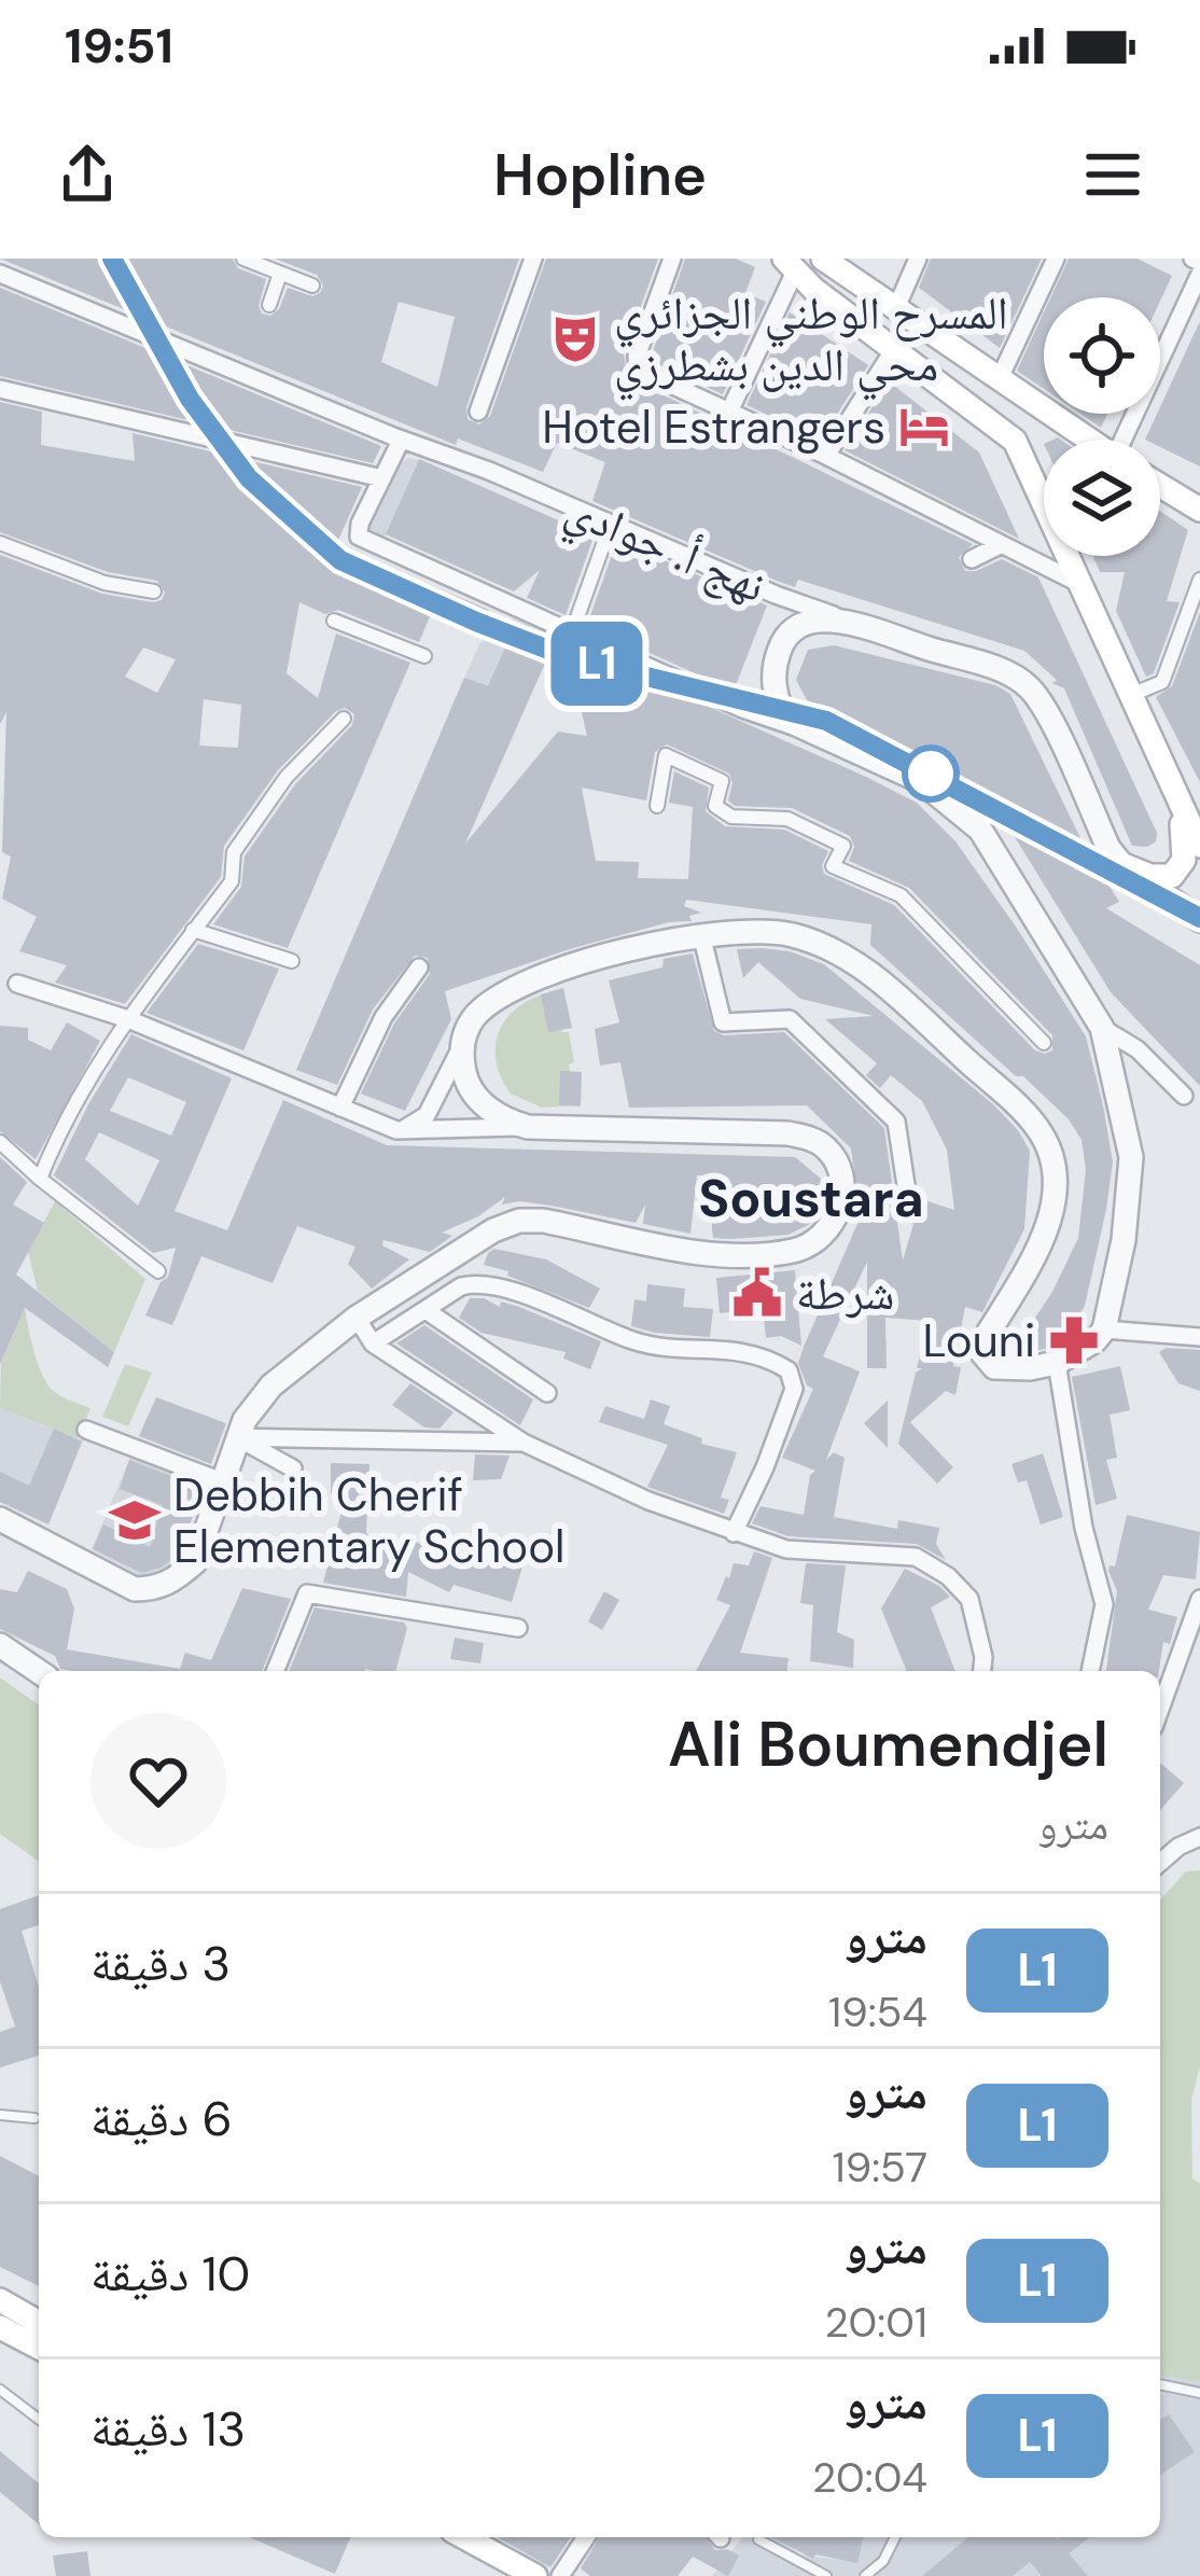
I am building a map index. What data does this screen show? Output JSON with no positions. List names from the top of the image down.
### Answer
{
  "streets": {
    "street": ["نهج أ. جوادي"]
  },
  "districts": ["Soustara"],
  "places": {
    "theatre": ["المسرح الوطني الجزائري محي الدين بشطرزي"],
    "hotel": ["Hotel Estrangers"],
    "public building": ["شرطة"],
    "pharmacy": ["Louni"],
    "school or university": ["Debbih Cherif Elementary School"]
  },
  "lines": ["metro line L1"],
  "page": {
    "status": "19:51",
    "header": "Hopline",
    "on_map": "L1",
    "heading": ["Ali Boumendjel", "مترو"],
    "list": [
      {
        "mark": "L1",
        "name": "مترو",
        "note": "19:54",
        "value": "3 دقيقة"
      },
      {
        "mark": "L1",
        "name": "مترو",
        "note": "19:57",
        "value": "6 دقيقة"
      },
      {
        "mark": "L1",
        "name": "مترو",
        "note": "20:01",
        "value": "10 دقيقة"
      },
      {
        "mark": "L1",
        "name": "مترو",
        "note": "20:04",
        "value": "13 دقيقة"
      }
    ]
  }
}
